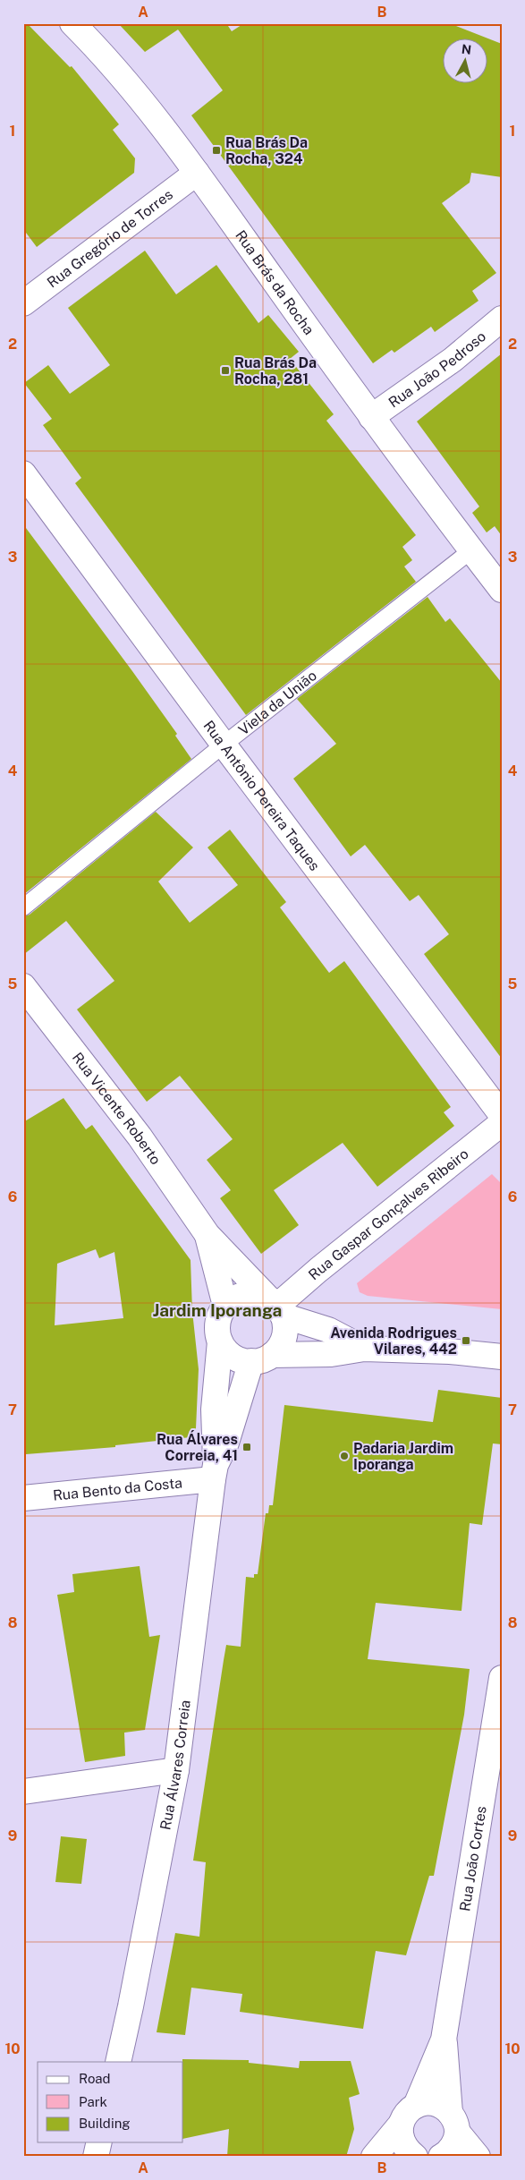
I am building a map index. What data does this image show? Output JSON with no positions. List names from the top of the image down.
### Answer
{
  "streets": {
    "street": [
      "Rua Gregório de Torres",
      "Rua Brás da Rocha",
      "Rua João Pedroso",
      "Rua Antônio Pereira Taques",
      "Rua Vicente Roberto",
      "Rua Gaspar Gonçalves Ribeiro",
      "Rua Bento da Costa",
      "Rua Álvares Correia",
      "Rua João Cortes"
    ],
    "lane": ["Viela da União"]
  },
  "crossings": [
    ["Rua Gregório de Torres", "Rua Brás da Rocha"],
    ["Rua Brás da Rocha", "Rua João Pedroso"],
    ["Rua Brás da Rocha", "Viela da União"],
    ["Viela da União", "Rua Antônio Pereira Taques"],
    ["Rua Vicente Roberto", "Rua Gaspar Gonçalves Ribeiro"],
    ["Rua Vicente Roberto", "Rua Álvares Correia"],
    ["Rua Gaspar Gonçalves Ribeiro", "Rua Álvares Correia"],
    ["Rua Bento da Costa", "Rua Álvares Correia"]
  ],
  "districts": ["Jardim Iporanga"],
  "places": {
    "transit": [
      "Rua Brás Da Rocha, 324",
      "Rua Brás Da Rocha, 281",
      "Avenida Rodrigues Vilares, 442",
      "Rua Álvares Correia, 41"
    ],
    "other": ["Padaria Jardim Iporanga"]
  },
  "legend": ["Road", "Park", "Building"],
  "north": "top",
  "grid": {
    "columns": ["A", "B"],
    "rows": [
      "1",
      "2",
      "3",
      "4",
      "5",
      "6",
      "7",
      "8",
      "9",
      "10"
    ]
  }
}
